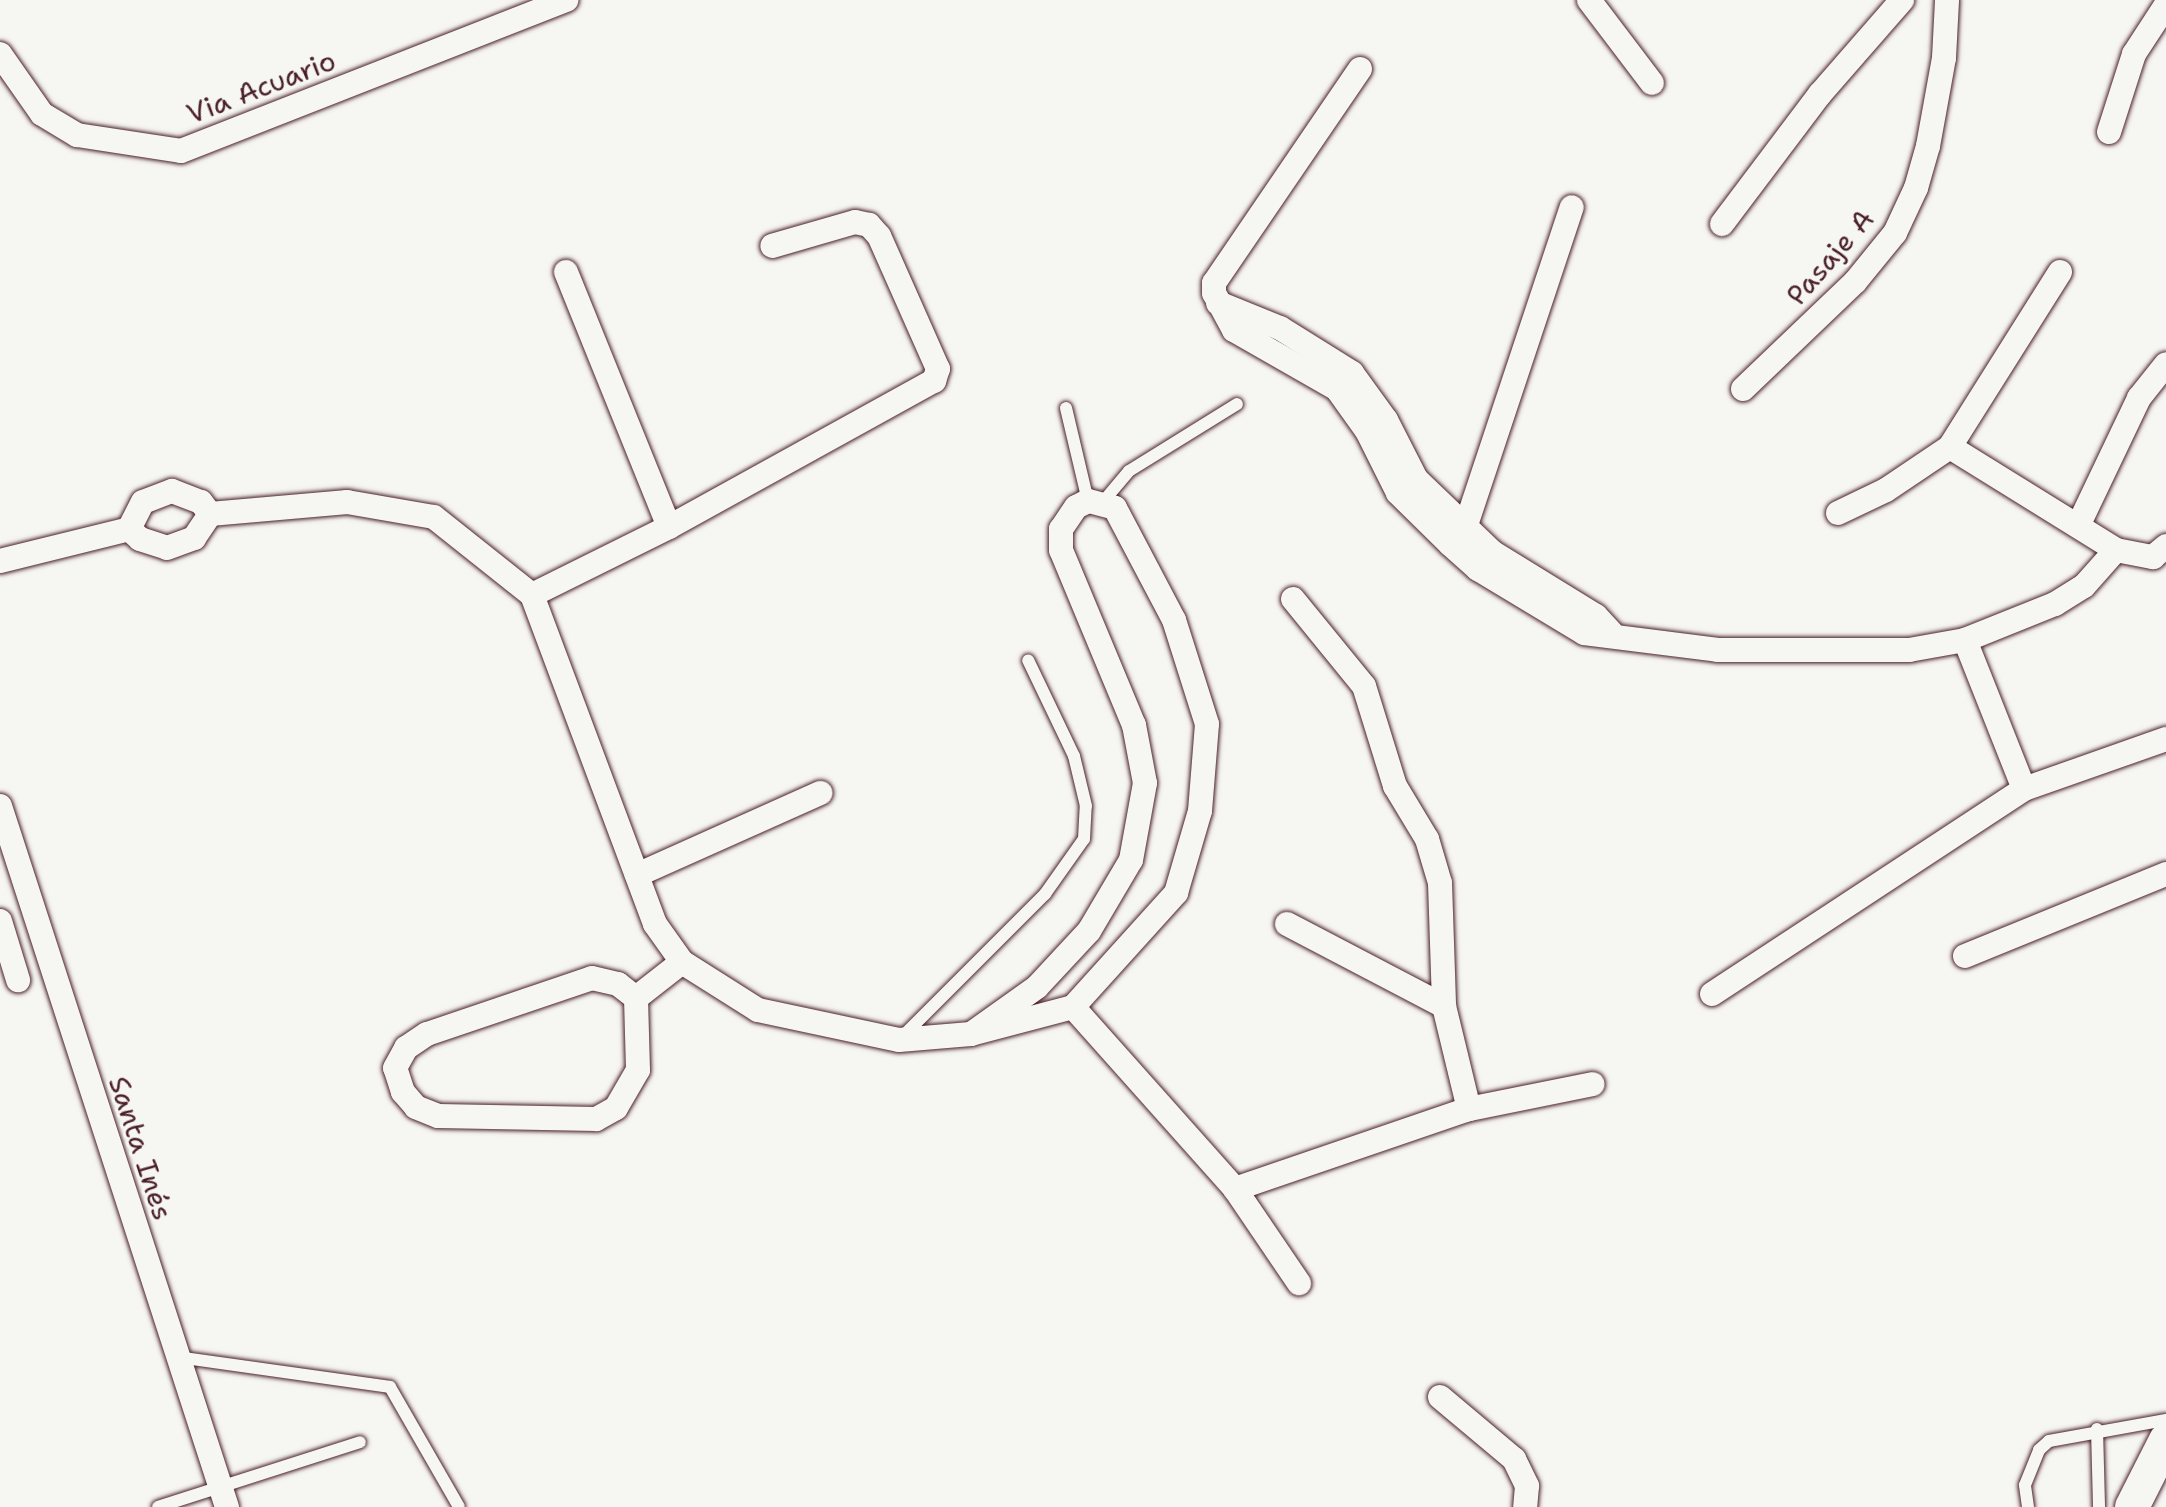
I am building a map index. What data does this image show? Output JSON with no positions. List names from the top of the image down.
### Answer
{
  "streets": {
    "street": ["Via Acuario", "Pasaje A", "Santa Inés"]
  }
}
